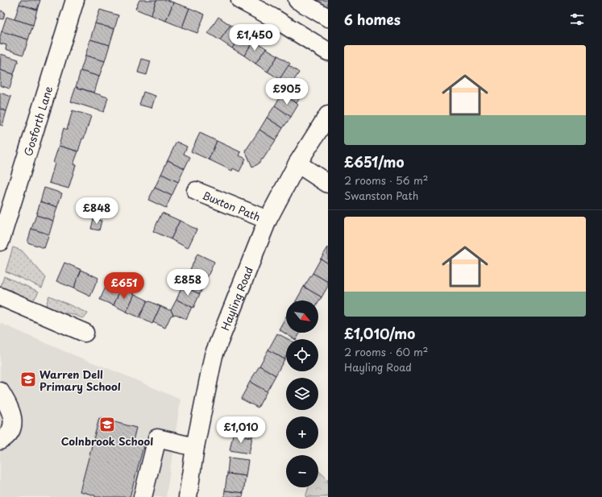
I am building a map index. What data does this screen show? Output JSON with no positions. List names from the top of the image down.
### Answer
{
  "streets": {
    "street": ["Gosforth Lane", "Buxton Path", "Hayling Road"]
  },
  "crossings": [
    ["Buxton Path", "Hayling Road"]
  ],
  "places": {
    "school or university": ["Warren Dell Primary School", "Colnbrook School"]
  },
  "north": "bottom right",
  "page": {
    "heading": "6 homes",
    "price": [
      "£1,450",
      "£905",
      "£848",
      "£858",
      "£651",
      "£1,010"
    ],
    "list": [
      {
        "name": "£651/mo",
        "note": "2 rooms · 56 m² · Swanston Path"
      },
      {
        "name": "£1,010/mo",
        "note": "2 rooms · 60 m² · Hayling Road"
      }
    ],
    "map_buttons": ["+", "−"]
  }
}
